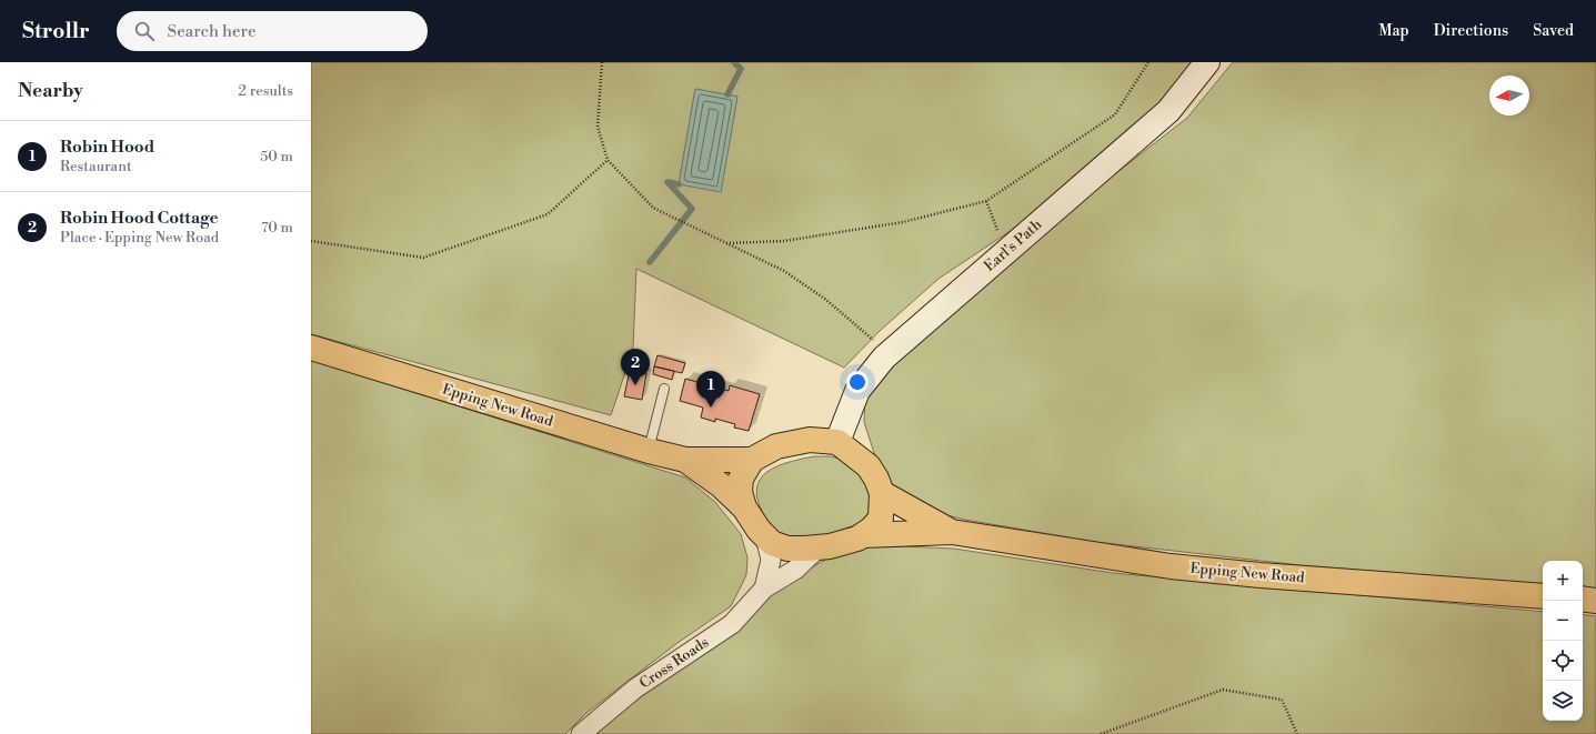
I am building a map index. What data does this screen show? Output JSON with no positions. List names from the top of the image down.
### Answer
{
  "streets": {
    "main road": ["Epping New Road"],
    "street": ["Earl's Path", "Cross Roads"]
  },
  "crossings": [
    ["Earl's Path", "Epping New Road"],
    ["Earl's Path", "Cross Roads"],
    ["Epping New Road", "Cross Roads"]
  ],
  "north": "left",
  "page": {
    "header": "Strollr",
    "search": "Search here",
    "nav": ["Map", "Directions", "Saved"],
    "heading": ["Nearby", "2 results"],
    "list": [
      {
        "mark": "1",
        "name": "Robin Hood",
        "note": "Restaurant",
        "value": "50 m"
      },
      {
        "mark": "2",
        "name": "Robin Hood Cottage",
        "note": "Place · Epping New Road",
        "value": "70 m"
      }
    ],
    "pins": ["2", "1"],
    "map_buttons": ["+", "−"]
  }
}
